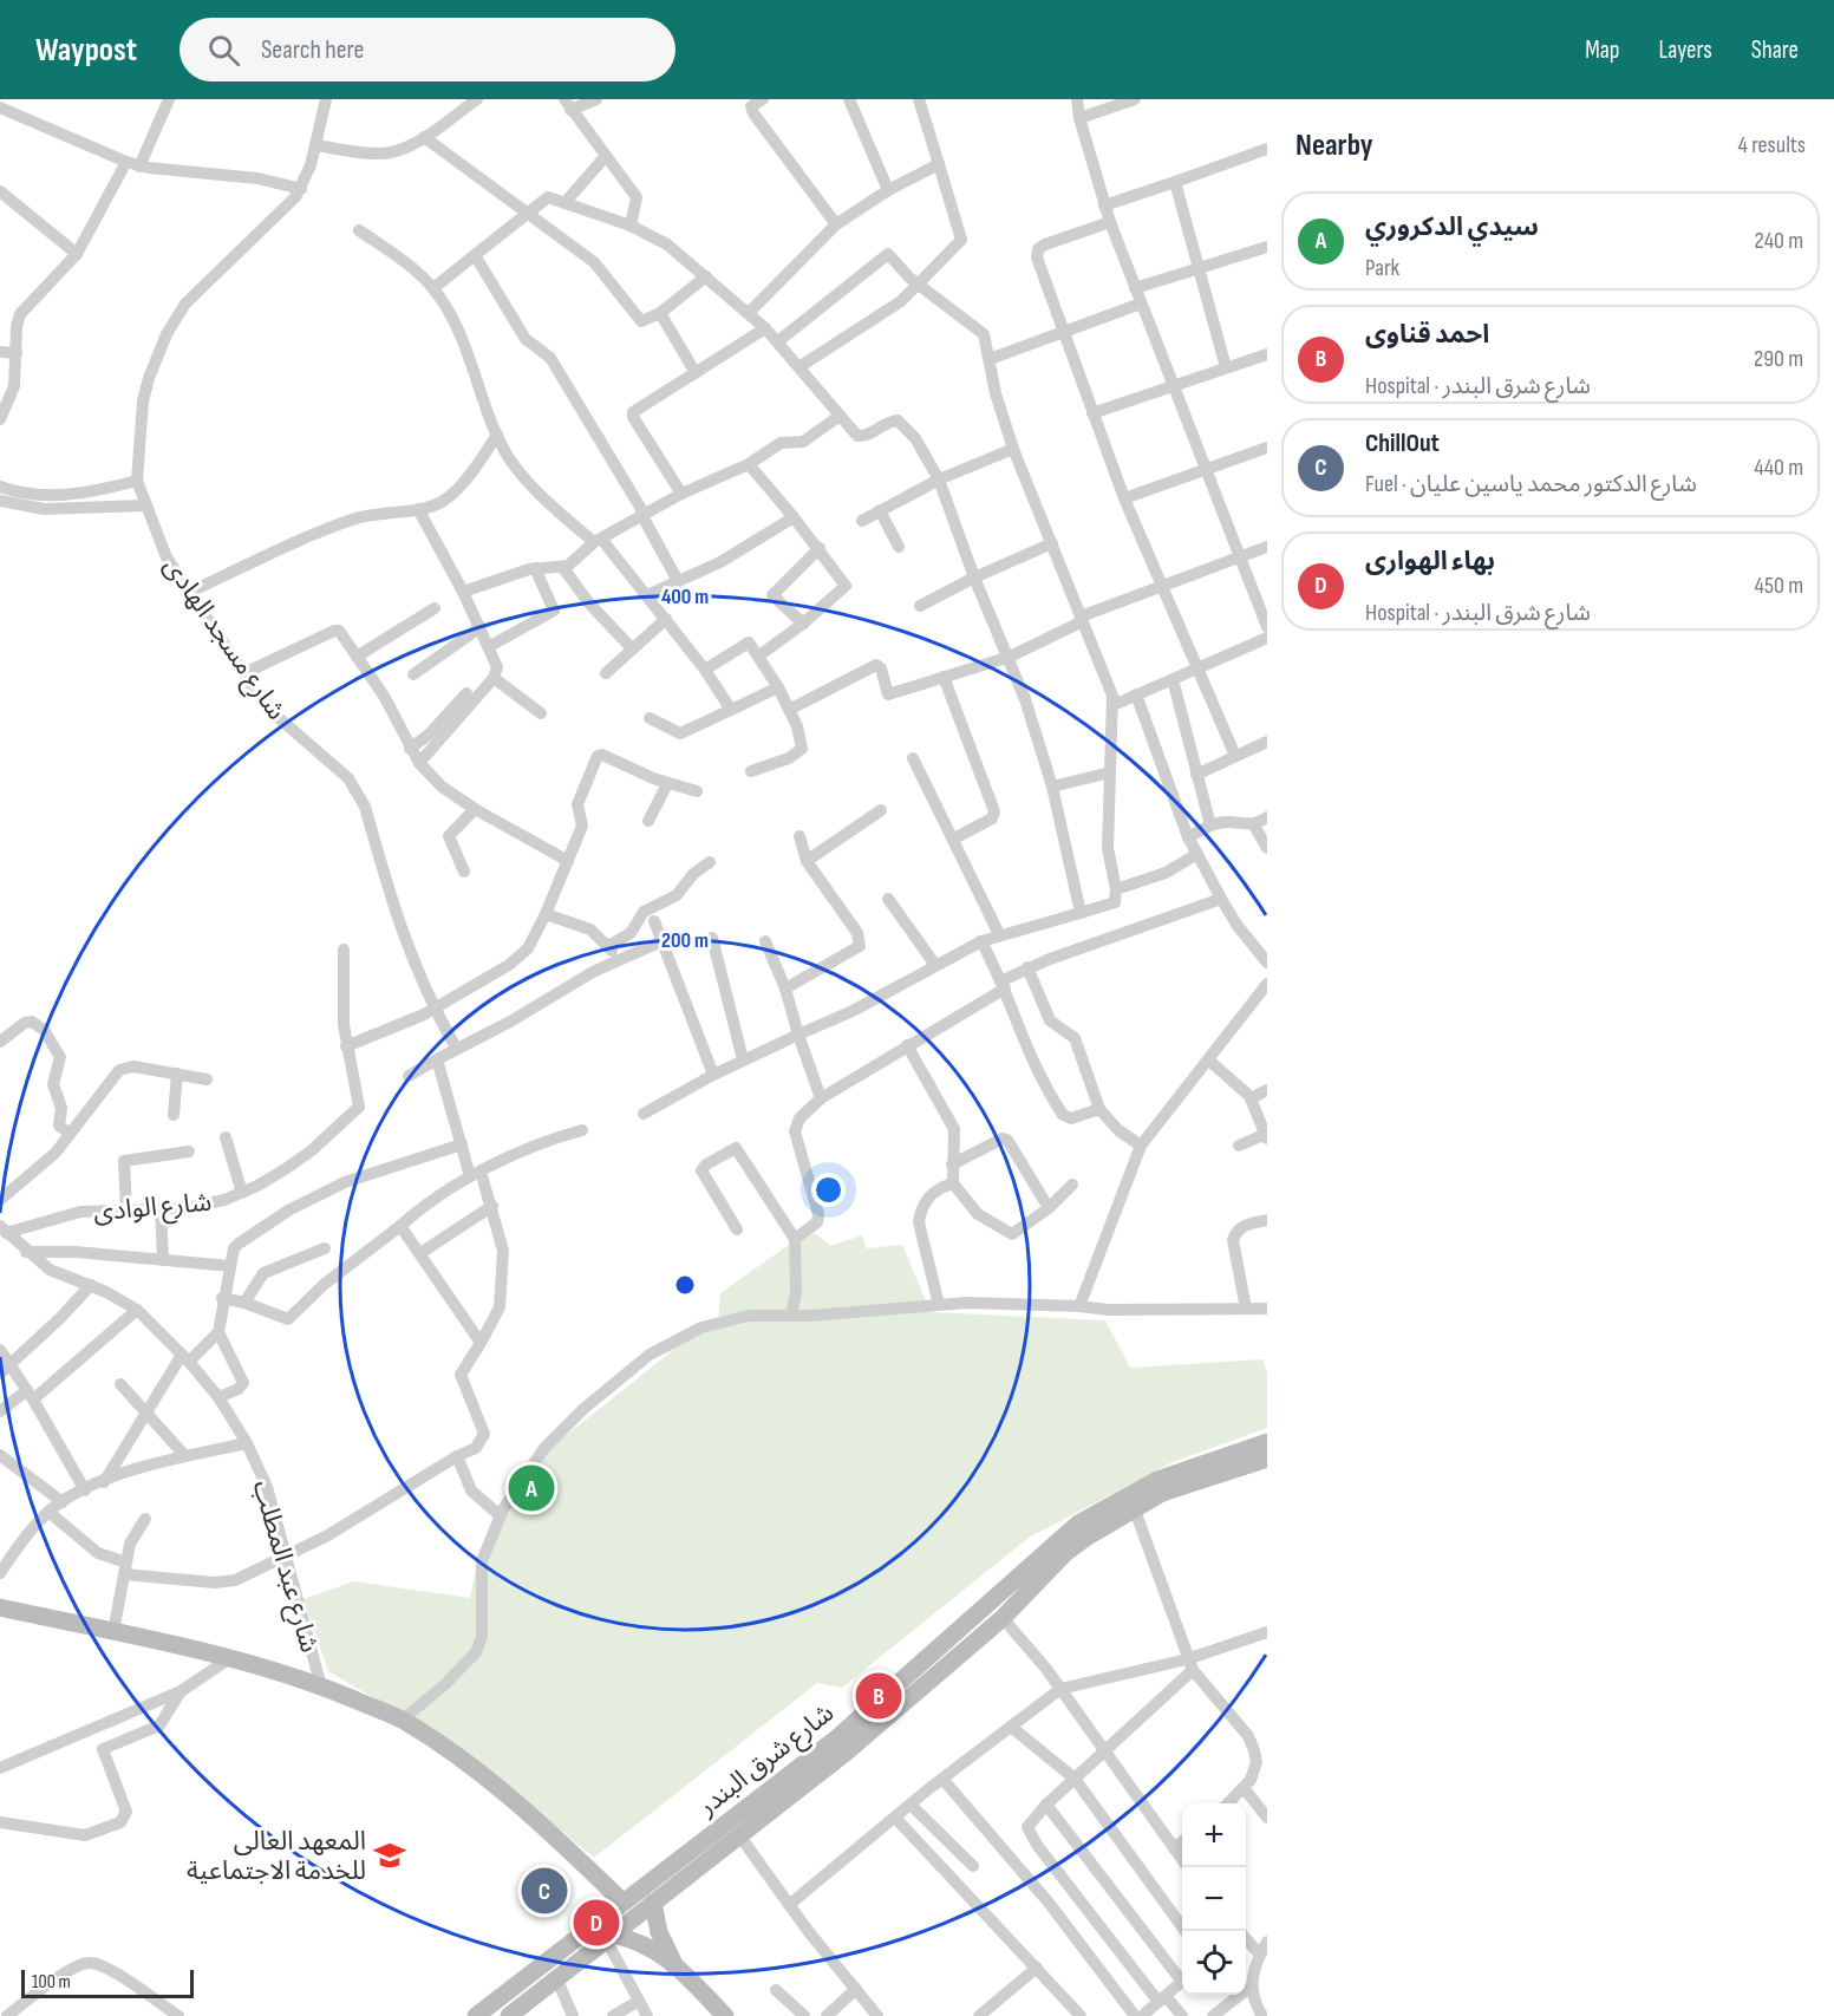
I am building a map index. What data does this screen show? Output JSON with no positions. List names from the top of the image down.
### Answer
{
  "streets": {
    "main road": ["شارع شرق البندر"],
    "street": ["شارع مسجد الهادى", "شارع الوادى", "شارع عبد المطلب"]
  },
  "crossings": [
    ["شارع الوادى", "شارع عبد المطلب"]
  ],
  "places": {
    "school or university": ["المعهد العالى للخدمة الاجتماعية"]
  },
  "scale_bar": "100 m",
  "page": {
    "header": "Waypost",
    "search": "Search here",
    "nav": ["Map", "Layers", "Share"],
    "heading": ["Nearby", "4 results"],
    "list": [
      {
        "mark": "A",
        "name": "سيدي الدكروري",
        "note": "Park",
        "value": "240 m"
      },
      {
        "mark": "B",
        "name": "احمد قناوى",
        "note": "Hospital · شارع شرق البندر",
        "value": "290 m"
      },
      {
        "mark": "C",
        "name": "ChillOut",
        "note": "Fuel · شارع الدكتور محمد ياسين عليان",
        "value": "440 m"
      },
      {
        "mark": "D",
        "name": "بهاء الهوارى",
        "note": "Hospital · شارع شرق البندر",
        "value": "450 m"
      }
    ],
    "pins": [
      "A",
      "B",
      "C",
      "D"
    ],
    "map_buttons": ["+", "−"],
    "scale": "100 m"
  },
  "rings": ["400 m", "200 m"]
}
